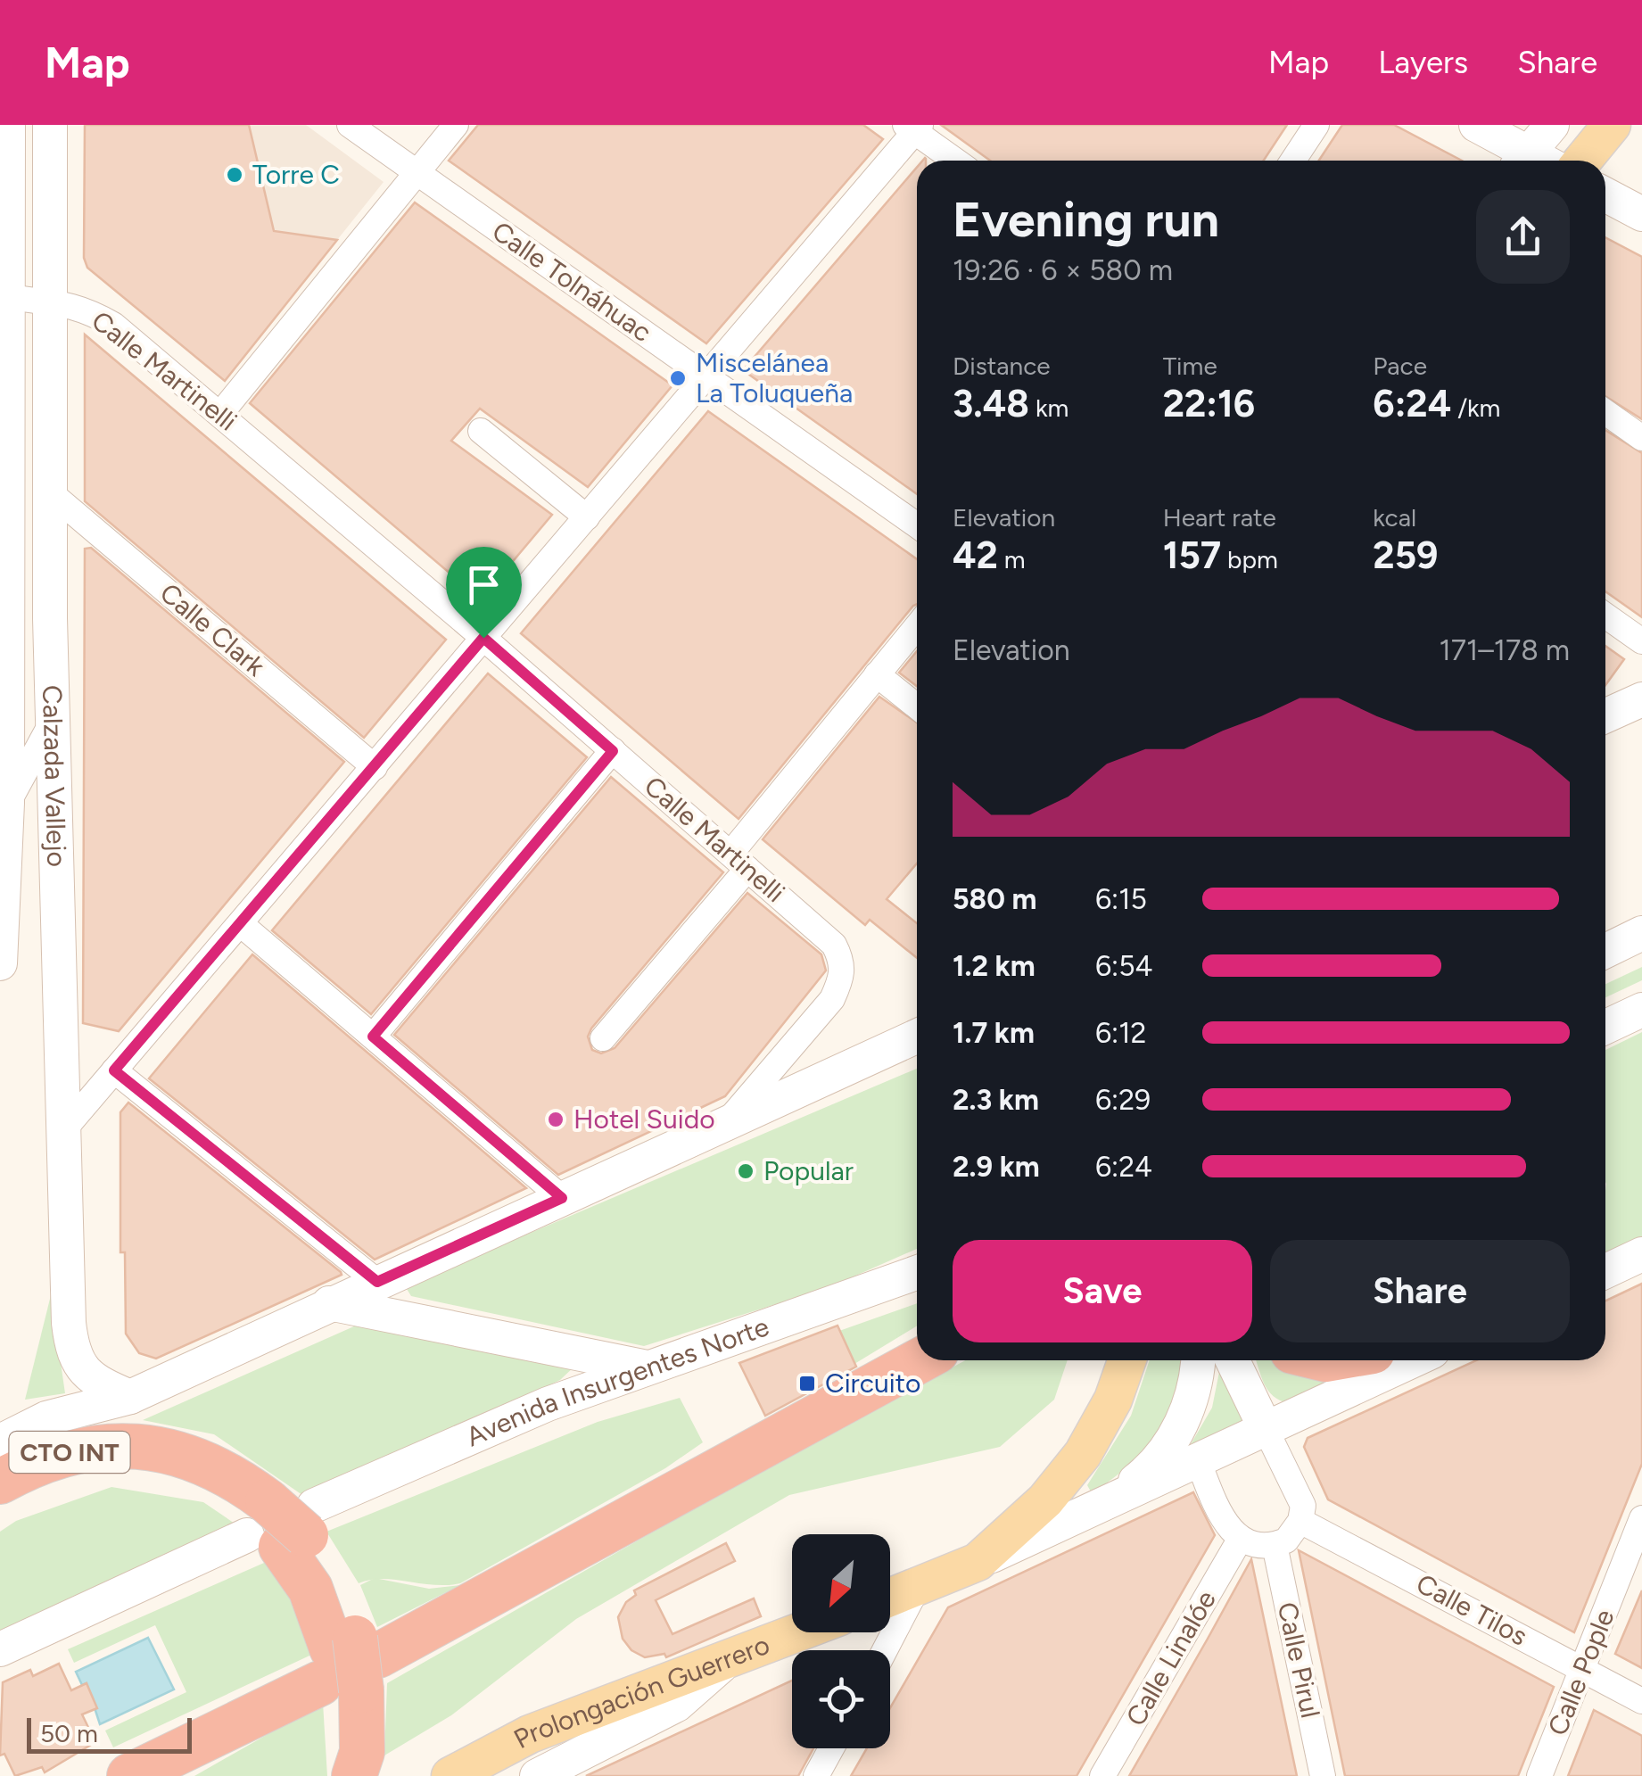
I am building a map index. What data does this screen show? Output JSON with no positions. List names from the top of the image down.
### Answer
{
  "streets": {
    "highway": ["CTO INT"],
    "main road": ["Calzada Vallejo", "Avenida Insurgentes Norte", "Prolongación Guerrero"],
    "street": [
      "Calle Tolnáhuac",
      "Calle Martinelli",
      "Calle Clark",
      "Calle Tilos",
      "Calle Linalóe",
      "Calle Pirul",
      "Calle Pople"
    ]
  },
  "crossings": [
    ["Calle Martinelli", "Calzada Vallejo"],
    ["Calle Clark", "Calzada Vallejo"],
    ["Avenida Insurgentes Norte", "CTO INT"],
    ["Calle Tilos", "Calle Pople"]
  ],
  "places": {
    "other": [
      "Torre C",
      "Miscelánea La Toluqueña",
      "Hotel Suido",
      "Popular"
    ],
    "transit": ["Circuito"]
  },
  "scale_bar": "50 m",
  "north": "bottom left",
  "page": {
    "header": "Map",
    "nav": ["Map", "Layers", "Share"],
    "heading": ["Evening run", "19:26 · 6 × 580 m"],
    "stats": [
      ["Distance", "3.48 km"],
      ["Time", "22:16"],
      ["Pace", "6:24 /km"],
      ["Elevation", "42 m"],
      ["Heart rate", "157 bpm"],
      ["kcal", "259"]
    ],
    "chart": ["Elevation", "171–178 m"],
    "list": [
      {
        "name": "580 m",
        "note": "6:15"
      },
      {
        "name": "1.2 km",
        "note": "6:54"
      },
      {
        "name": "1.7 km",
        "note": "6:12"
      },
      {
        "name": "2.3 km",
        "note": "6:29"
      },
      {
        "name": "2.9 km",
        "note": "6:24"
      }
    ],
    "buttons": ["Save", "Share"],
    "scale": "50 m"
  }
}
